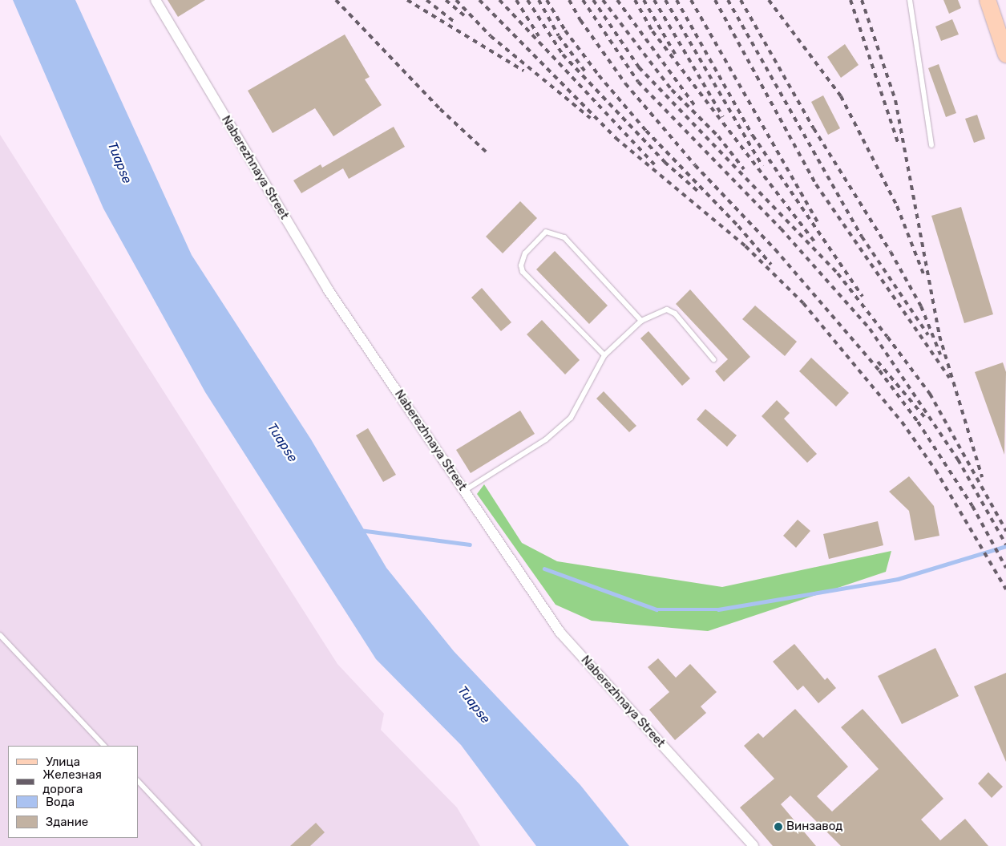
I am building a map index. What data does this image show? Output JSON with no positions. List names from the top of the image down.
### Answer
{
  "streets": {
    "street": ["Naberezhnaya Street"]
  },
  "water": ["Tuapse"],
  "places": ["Винзавод"],
  "legend": [
    "Улица",
    "Железная дорога",
    "Вода",
    "Здание"
  ]
}
